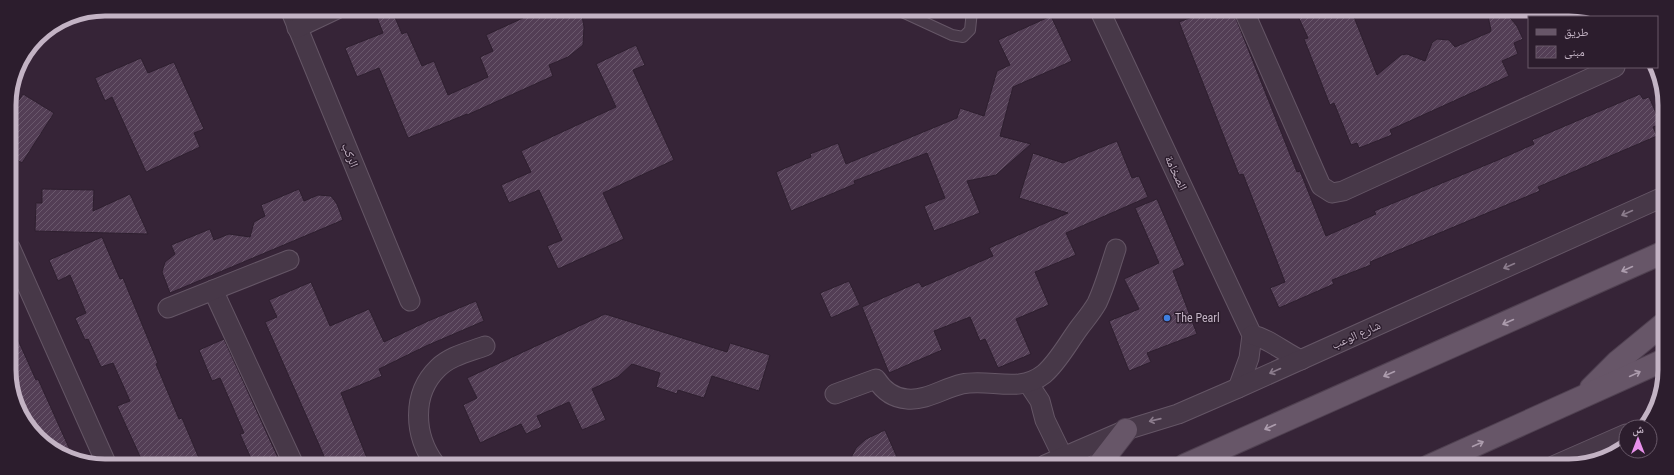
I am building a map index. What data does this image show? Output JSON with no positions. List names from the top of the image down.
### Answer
{
  "streets": {
    "street": ["الركب", "الصخامة", "شارع الوعب"]
  },
  "one_way": ["شارع الوعب"],
  "places": ["The Pearl"],
  "legend": ["طريق", "مبنى"],
  "north": "top"
}
